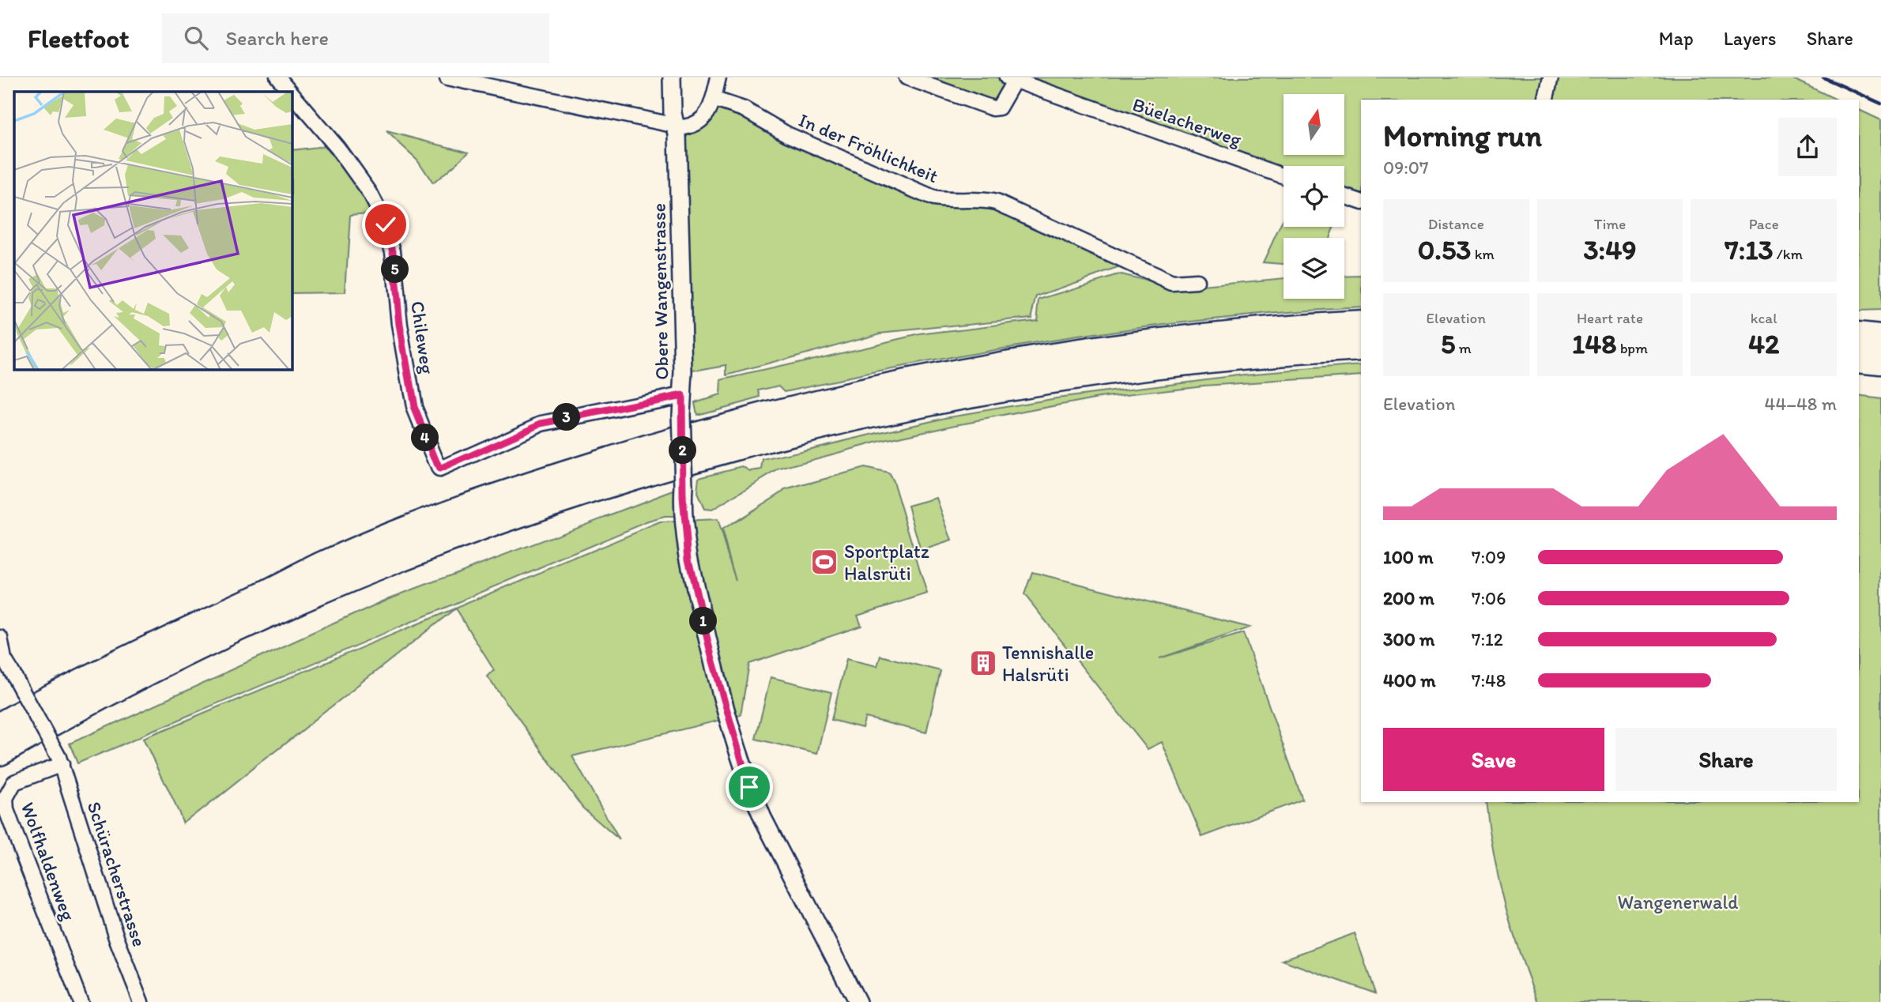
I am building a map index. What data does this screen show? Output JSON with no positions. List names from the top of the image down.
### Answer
{
  "streets": {
    "street": [
      "Büelacherweg",
      "In der Fröhlichkeit",
      "Obere Wangenstrasse",
      "Chileweg",
      "Wolfhaldenweg",
      "Schüracherstrasse"
    ]
  },
  "crossings": [
    ["Obere Wangenstrasse", "Chileweg"],
    ["Wolfhaldenweg", "Schüracherstrasse"]
  ],
  "parks": ["Wangenerwald"],
  "places": {
    "sports": ["Sportplatz Halsrüti"],
    "building": ["Tennishalle Halsrüti"]
  },
  "north": "top",
  "page": {
    "header": "Fleetfoot",
    "search": "Search here",
    "nav": ["Map", "Layers", "Share"],
    "heading": ["Morning run", "09:07"],
    "stats": [
      ["Distance", "0.53 km"],
      ["Time", "3:49"],
      ["Pace", "7:13 /km"],
      ["Elevation", "5 m"],
      ["Heart rate", "148 bpm"],
      ["kcal", "42"]
    ],
    "pins": [
      "5",
      "3",
      "4",
      "2",
      "1"
    ],
    "chart": ["Elevation", "44–48 m"],
    "list": [
      {
        "name": "100 m",
        "note": "7:09"
      },
      {
        "name": "200 m",
        "note": "7:06"
      },
      {
        "name": "300 m",
        "note": "7:12"
      },
      {
        "name": "400 m",
        "note": "7:48"
      }
    ],
    "buttons": ["Save", "Share"]
  }
}
